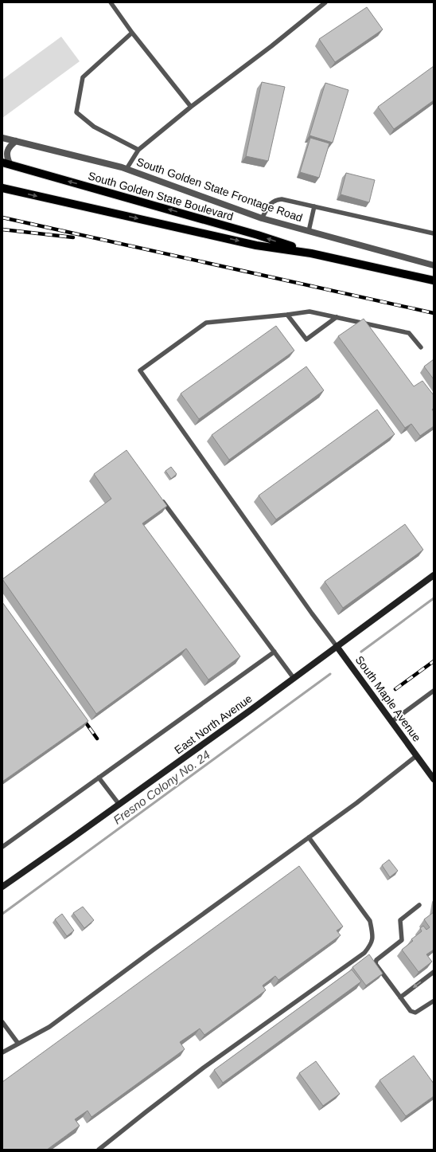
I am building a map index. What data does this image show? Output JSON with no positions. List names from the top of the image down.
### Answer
{
  "streets": {
    "main road": ["South Golden State Boulevard"],
    "street": ["South Golden State Frontage Road", "South Maple Avenue", "East North Avenue"]
  },
  "crossings": [
    ["South Maple Avenue", "East North Avenue"]
  ],
  "water": ["Fresno Colony No. 24"]
}
